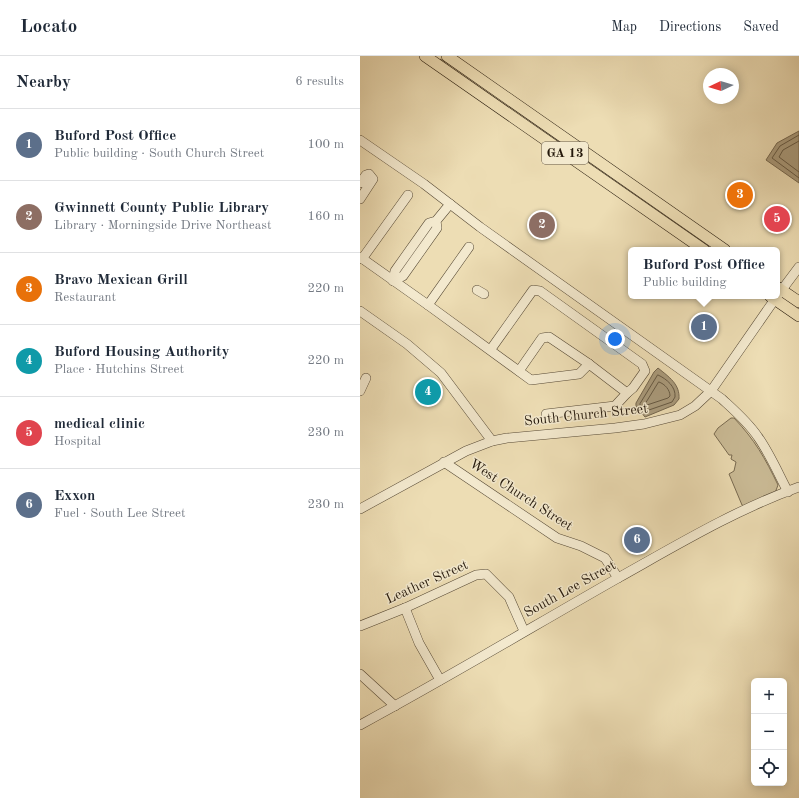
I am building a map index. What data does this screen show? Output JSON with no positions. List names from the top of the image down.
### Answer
{
  "streets": {
    "main road": ["GA 13"],
    "street": [
      "South Church Street",
      "West Church Street",
      "Leather Street",
      "South Lee Street"
    ]
  },
  "crossings": [
    ["South Church Street", "West Church Street"],
    ["West Church Street", "South Lee Street"],
    ["Leather Street", "South Lee Street"]
  ],
  "north": "left",
  "page": {
    "header": "Locato",
    "nav": ["Map", "Directions", "Saved"],
    "heading": ["Nearby", "6 results"],
    "list": [
      {
        "mark": "1",
        "name": "Buford Post Office",
        "note": "Public building · South Church Street",
        "value": "100 m"
      },
      {
        "mark": "2",
        "name": "Gwinnett County Public Library",
        "note": "Library · Morningside Drive Northeast",
        "value": "160 m"
      },
      {
        "mark": "3",
        "name": "Bravo Mexican Grill",
        "note": "Restaurant",
        "value": "220 m"
      },
      {
        "mark": "4",
        "name": "Buford Housing Authority",
        "note": "Place · Hutchins Street",
        "value": "220 m"
      },
      {
        "mark": "5",
        "name": "medical clinic",
        "note": "Hospital",
        "value": "230 m"
      },
      {
        "mark": "6",
        "name": "Exxon",
        "note": "Fuel · South Lee Street",
        "value": "230 m"
      }
    ],
    "pins": [
      "3",
      "5",
      "2",
      "1",
      "4",
      "6"
    ],
    "popup": ["Buford Post Office", "Public building"],
    "map_buttons": ["+", "−"]
  }
}
